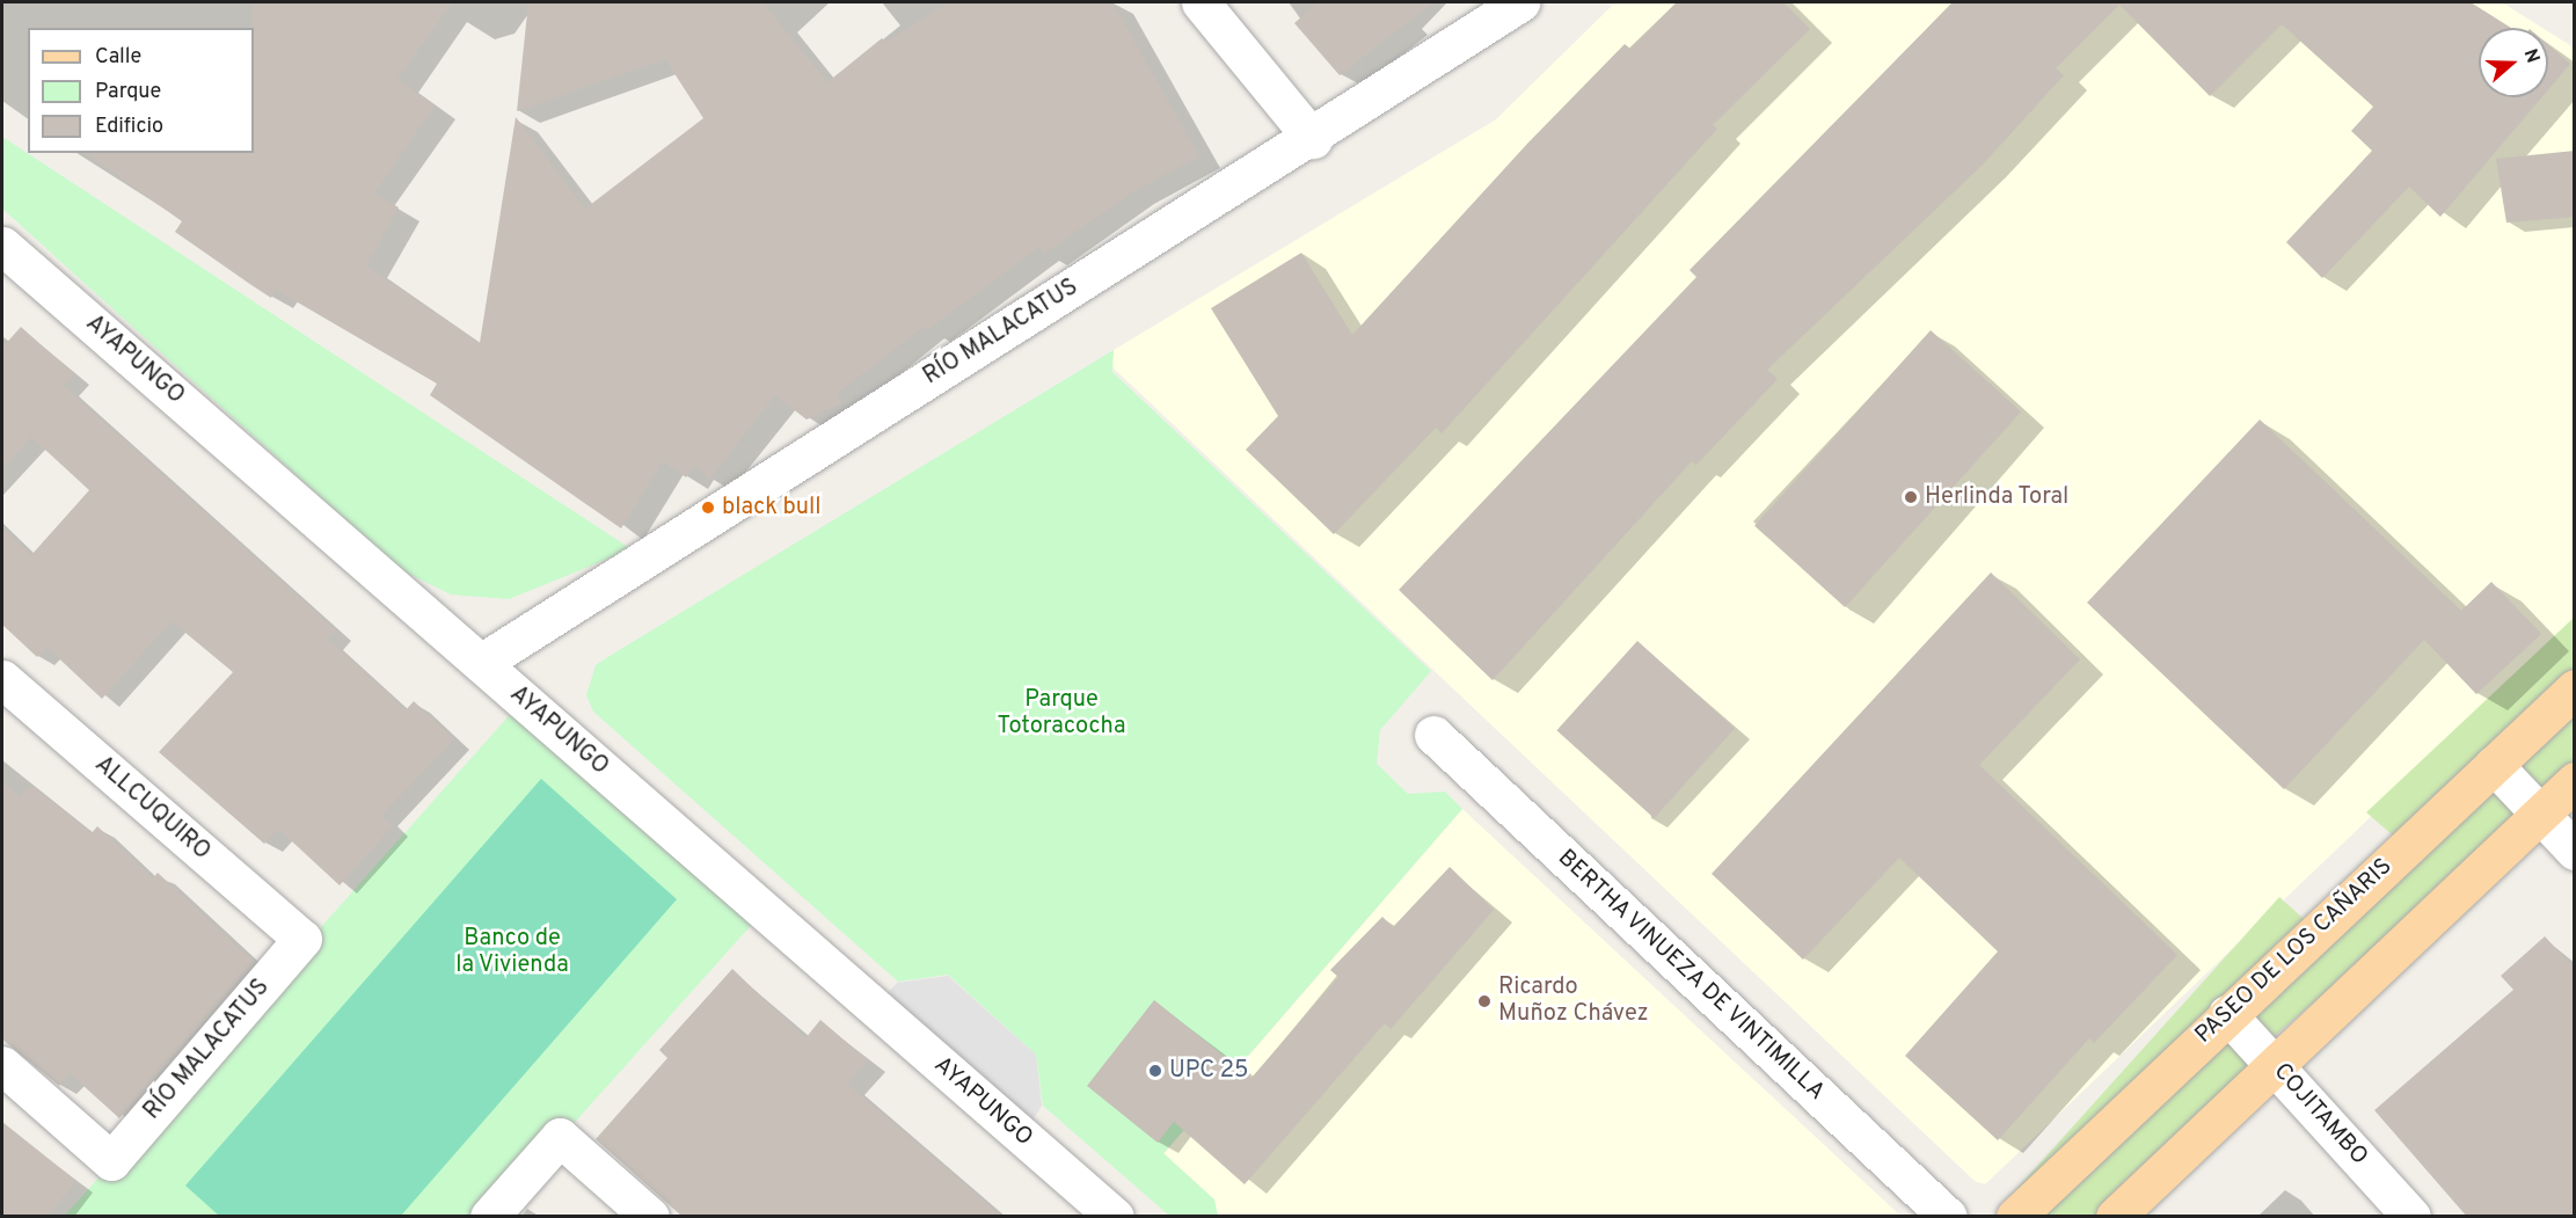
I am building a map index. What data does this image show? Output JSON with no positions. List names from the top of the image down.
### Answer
{
  "streets": {
    "main road": ["PASEO DE LOS CAÑARIS"],
    "street": [
      "RÍO MALACATUS",
      "AYAPUNGO",
      "ALLCUQUIRO",
      "BERTHA VINUEZA DE VINTIMILLA",
      "COJITAMBO"
    ]
  },
  "crossings": [
    ["RÍO MALACATUS", "AYAPUNGO"],
    ["RÍO MALACATUS", "ALLCUQUIRO"],
    ["PASEO DE LOS CAÑARIS", "COJITAMBO"]
  ],
  "parks": ["Parque Totoracocha", "Banco de la Vivienda"],
  "places": [
    "Herlinda Toral",
    "black bull",
    "Ricardo Muñoz Chávez",
    "UPC 25"
  ],
  "legend": ["Calle", "Parque", "Edificio"],
  "north": "right"
}
